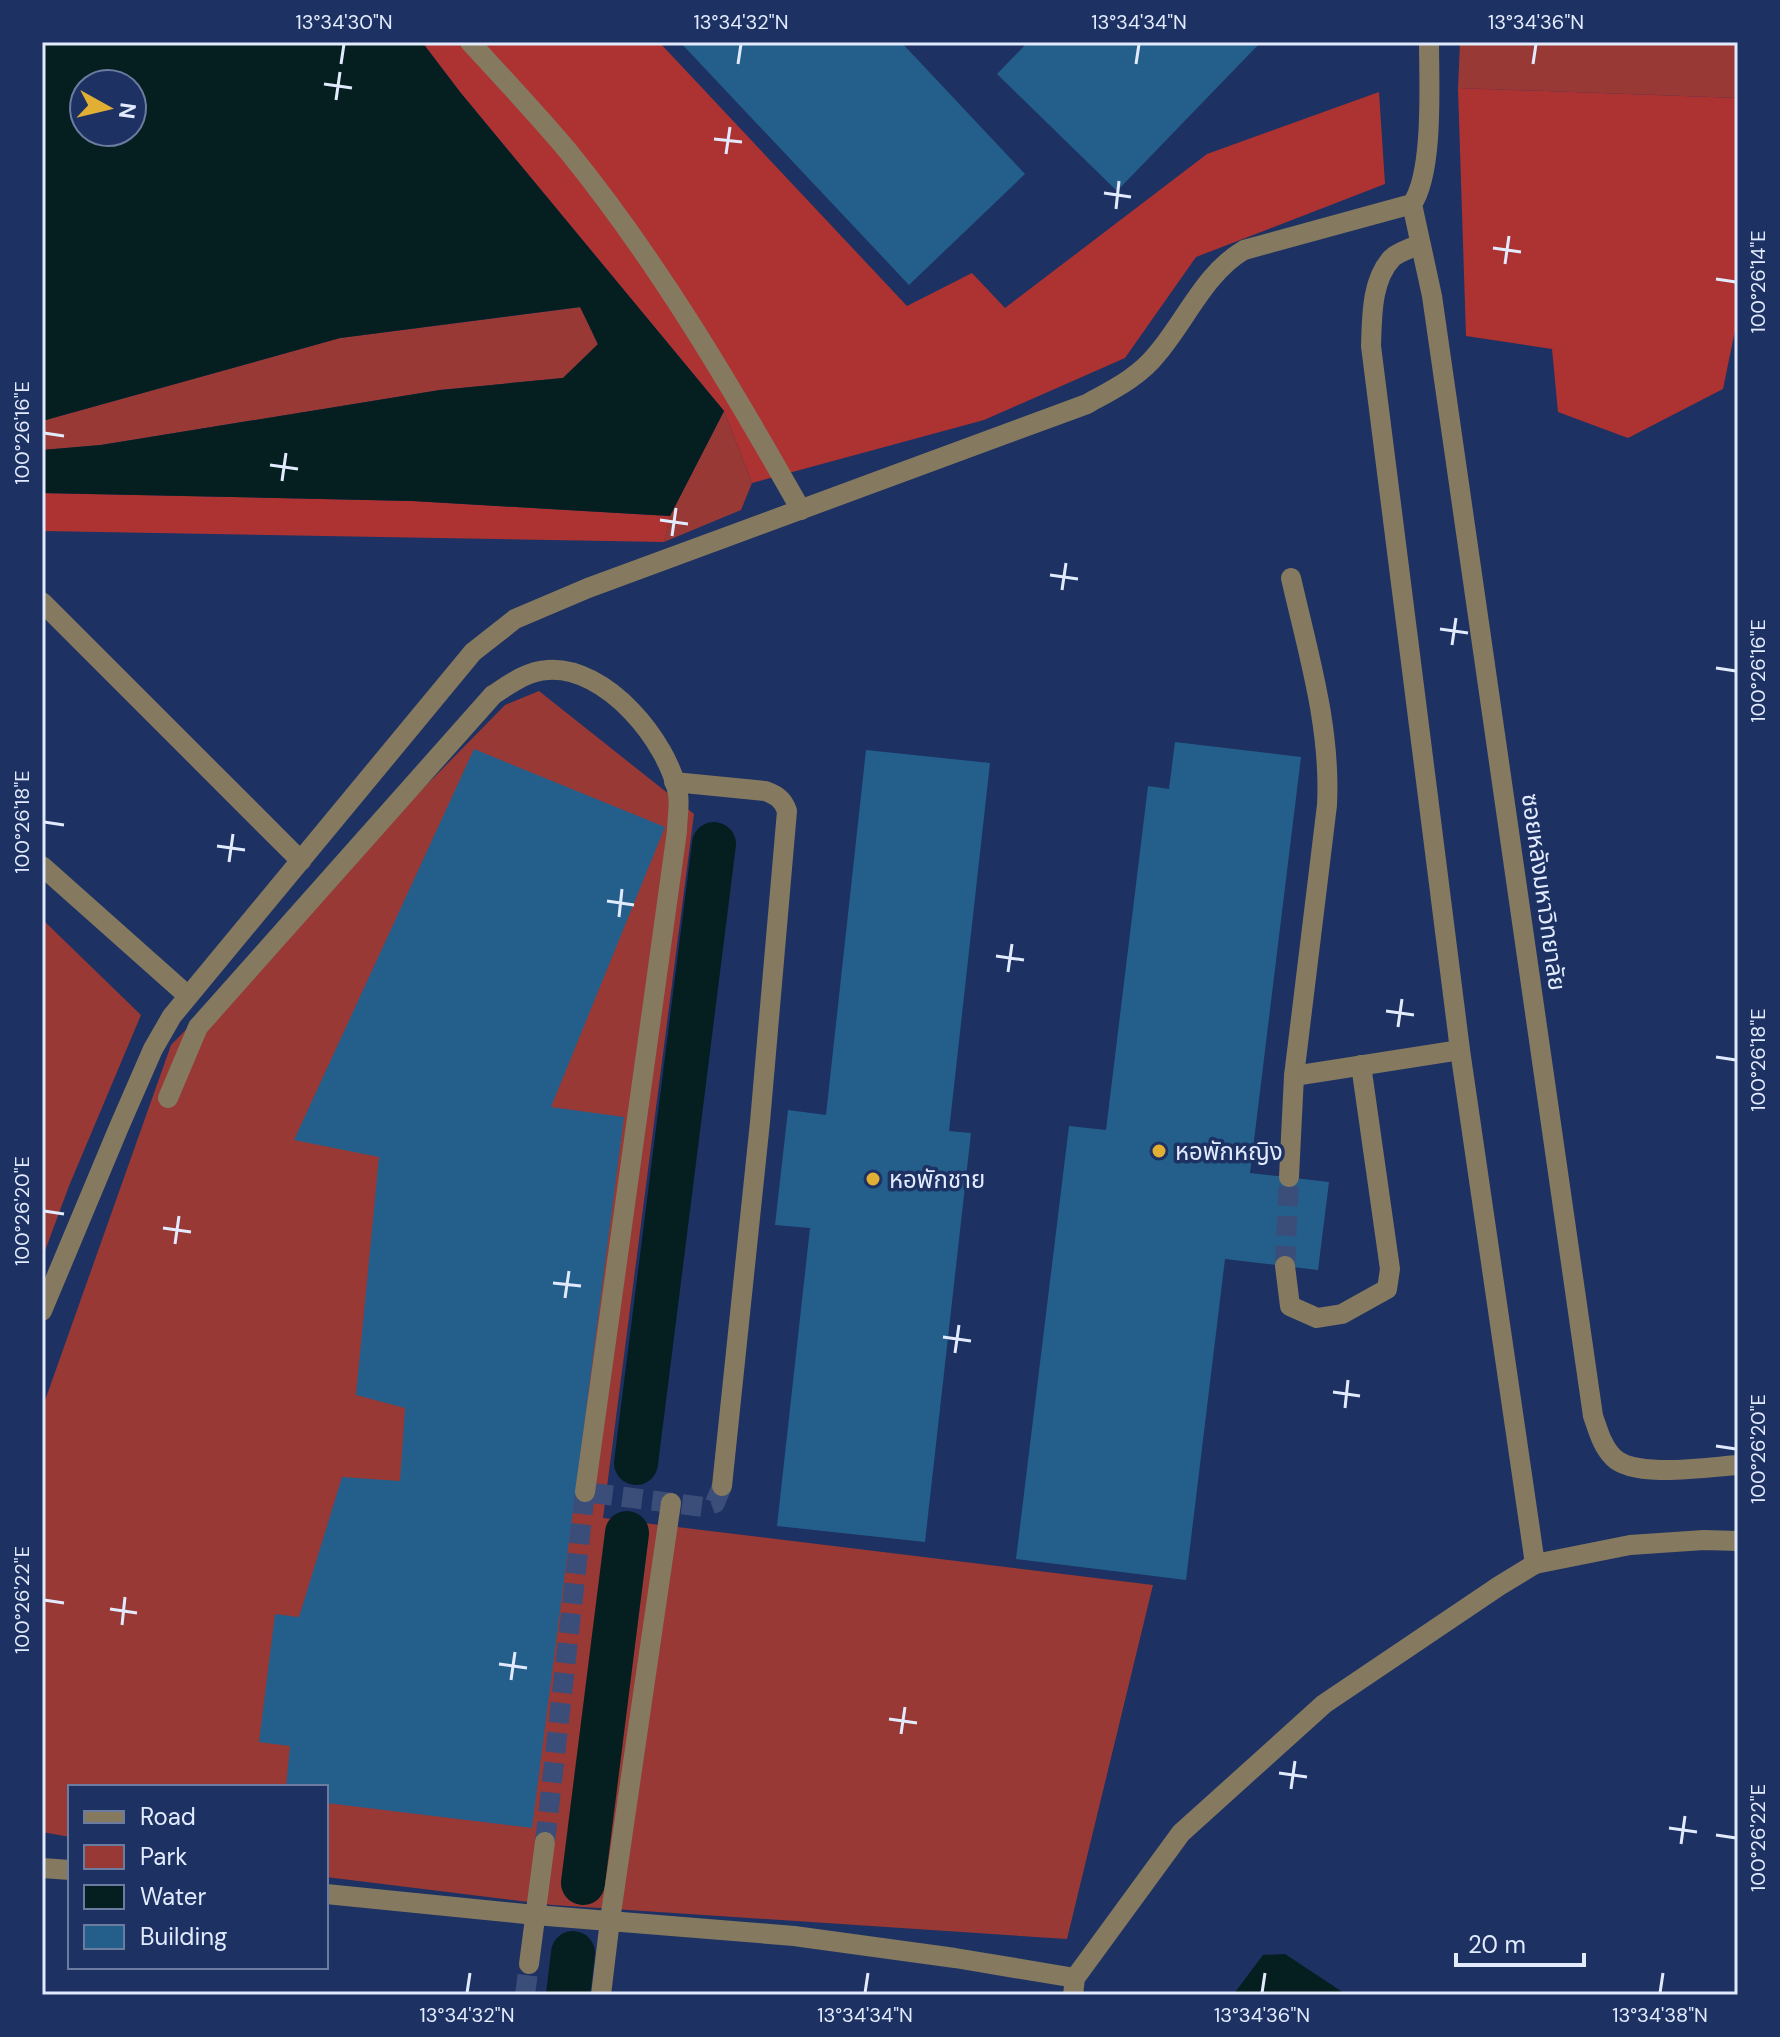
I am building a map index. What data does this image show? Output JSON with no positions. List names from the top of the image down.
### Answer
{
  "streets": {
    "street": ["ซอยหลังมหาวิทยาลัย"]
  },
  "places": ["หอพักหญิง", "หอพักชาย"],
  "legend": [
    "Road",
    "Park",
    "Water",
    "Building"
  ],
  "scale_bar": "20 m",
  "north": "right",
  "coordinates": [
    "13°34'30\"N",
    "13°34'32\"N",
    "13°34'34\"N",
    "13°34'36\"N",
    "100°26'14\"E",
    "100°26'16\"E",
    "100°26'18\"E",
    "100°26'20\"E",
    "100°26'22\"E",
    "13°34'38\"N"
  ]
}
